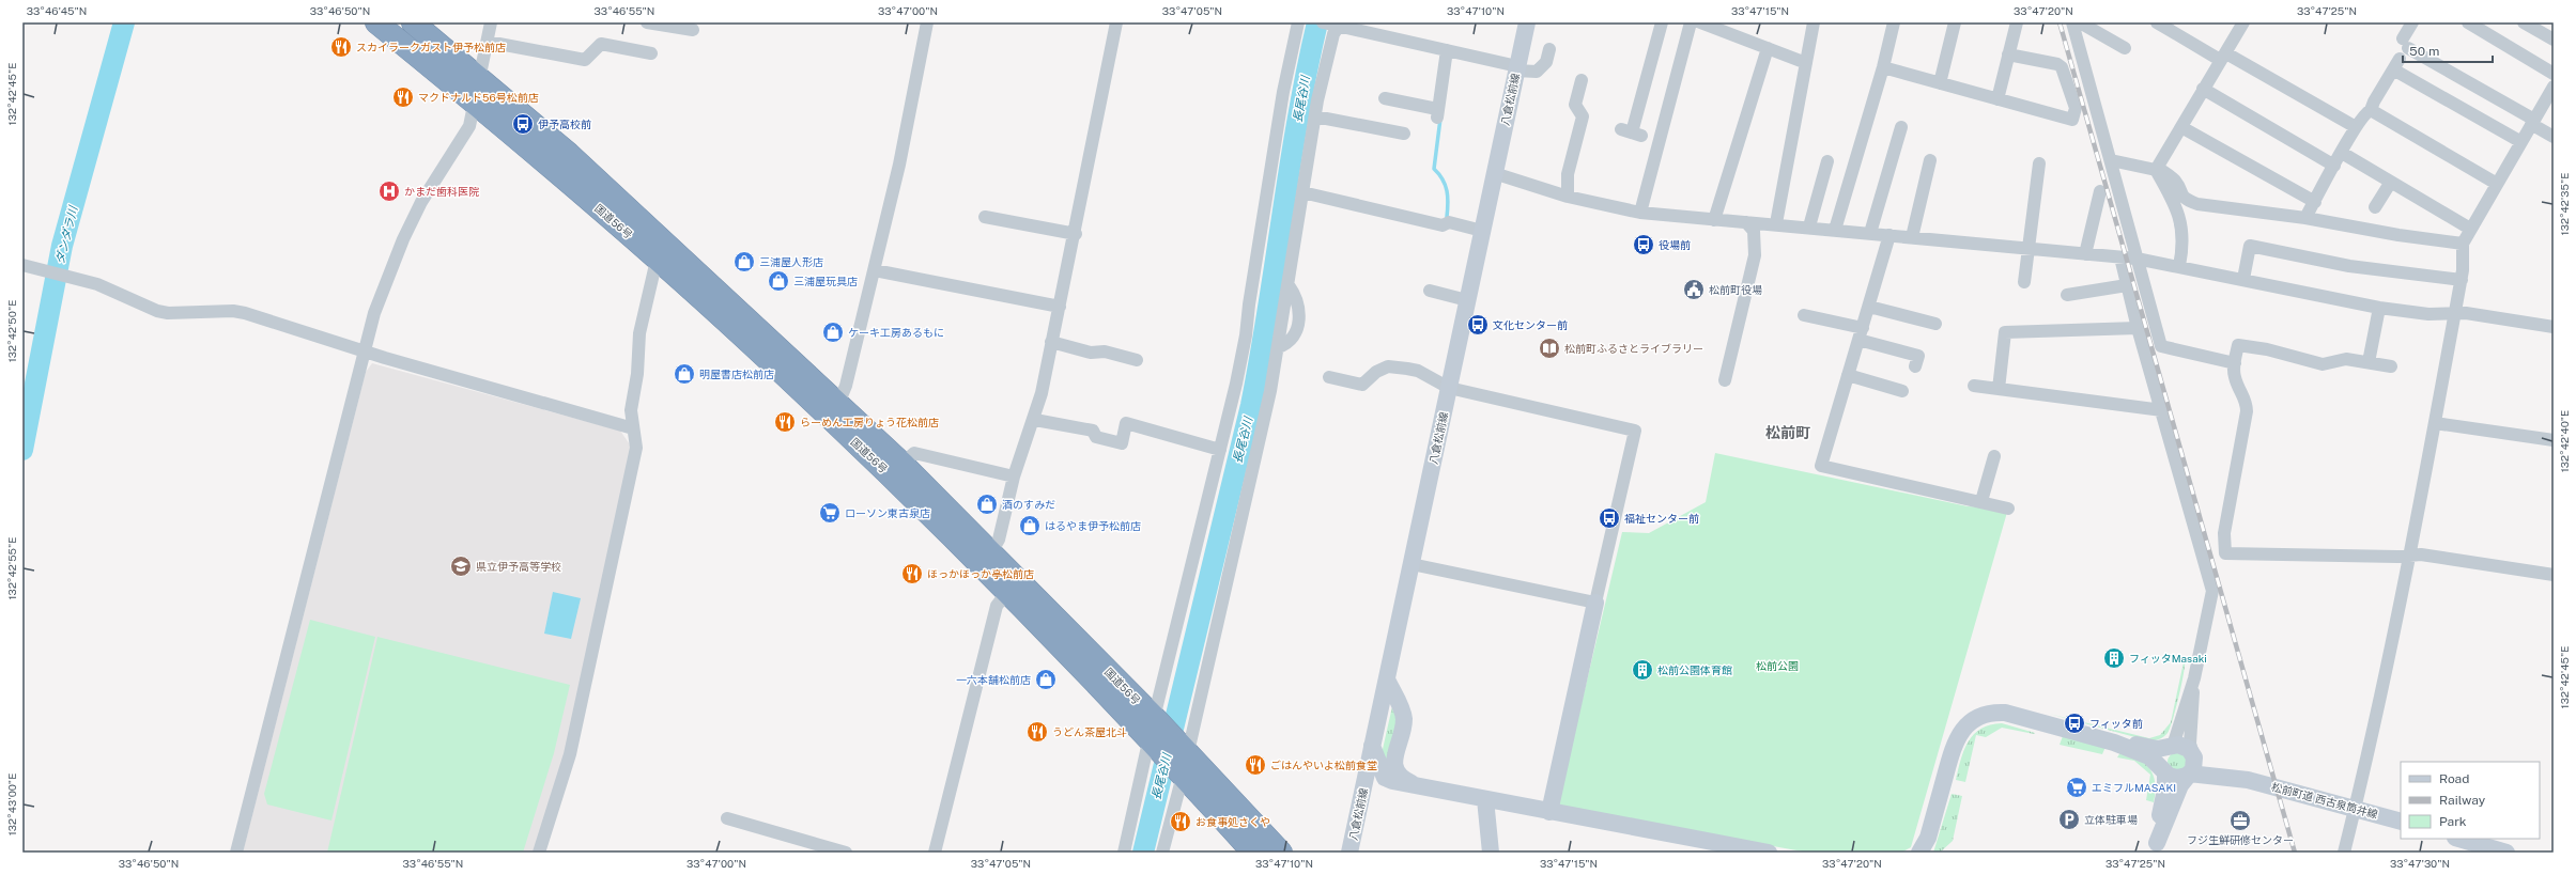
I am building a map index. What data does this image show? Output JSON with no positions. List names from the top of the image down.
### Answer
{
  "streets": {
    "highway": ["国道56号"],
    "street": ["八倉松前線", "松前町道 西古泉筒井線"]
  },
  "districts": ["松前町"],
  "water": ["長尾谷川", "ダンダラ川"],
  "parks": ["松前公園"],
  "places": {
    "restaurant": [
      "スカイラークガスト伊予松前店",
      "マクドナルド56号松前店",
      "らーめん工房りょう花松前店",
      "ほっかほっか亭松前店",
      "うどん茶屋北斗",
      "ごはんやいよ松前食堂",
      "お食事処さくや"
    ],
    "bus stop": [
      "伊予高校前",
      "役場前",
      "文化センター前",
      "福祉センター前",
      "フィッタ前"
    ],
    "hospital": ["かまだ歯科医院"],
    "shop": [
      "三浦屋人形店",
      "三浦屋玩具店",
      "ケーキ工房あるもに",
      "明屋書店松前店",
      "酒のすみだ",
      "はるやま伊予松前店",
      "一六本舗松前店"
    ],
    "public building": ["松前町役場"],
    "library": ["松前町ふるさとライブラリー"],
    "supermarket": ["ローソン東古泉店", "エミフルMASAKI"],
    "school or university": ["県立伊予高等学校"],
    "building": ["フィッタMasaki", "松前公園体育館"],
    "parking": ["立体駐車場"],
    "office": ["フジ生鮮研修センター"]
  },
  "legend": ["Road", "Railway", "Park"],
  "scale_bar": "50 m",
  "coordinates": [
    "33°46'45\"N",
    "33°46'50\"N",
    "33°46'55\"N",
    "33°47'00\"N",
    "33°47'05\"N",
    "33°47'10\"N",
    "33°47'15\"N",
    "33°47'20\"N",
    "33°47'25\"N",
    "132°42'45\"E",
    "132°42'35\"E",
    "132°42'50\"E",
    "132°42'40\"E",
    "132°42'55\"E",
    "132°43'00\"E",
    "33°47'30\"N"
  ]
}
